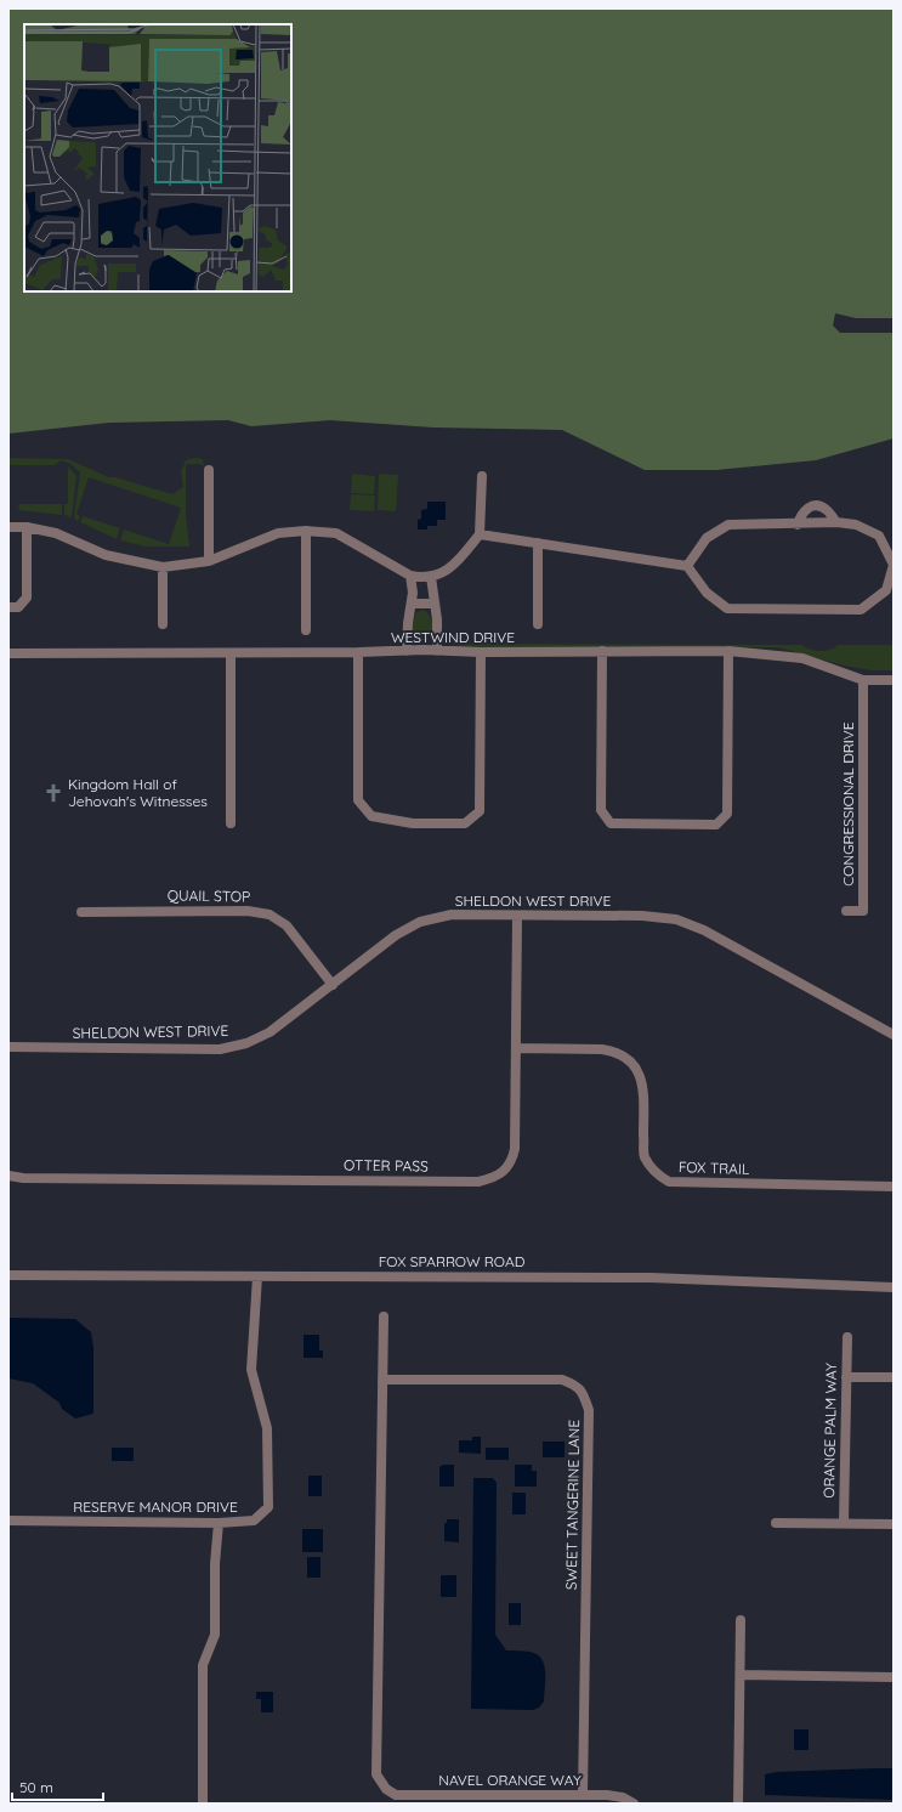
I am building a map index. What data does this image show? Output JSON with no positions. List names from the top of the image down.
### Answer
{
  "streets": {
    "street": [
      "WESTWIND DRIVE",
      "CONGRESSIONAL DRIVE",
      "QUAIL STOP",
      "SHELDON WEST DRIVE",
      "OTTER PASS",
      "FOX TRAIL",
      "FOX SPARROW ROAD",
      "ORANGE PALM WAY",
      "SWEET TANGERINE LANE",
      "RESERVE MANOR DRIVE",
      "NAVEL ORANGE WAY"
    ]
  },
  "crossings": [
    ["WESTWIND DRIVE", "CONGRESSIONAL DRIVE"],
    ["QUAIL STOP", "SHELDON WEST DRIVE"],
    ["SHELDON WEST DRIVE", "OTTER PASS"],
    ["OTTER PASS", "FOX TRAIL"],
    ["FOX SPARROW ROAD", "RESERVE MANOR DRIVE"],
    ["SWEET TANGERINE LANE", "NAVEL ORANGE WAY"]
  ],
  "places": {
    "church": ["Kingdom Hall of Jehovah's Witnesses"]
  },
  "scale_bar": "50 m"
}
